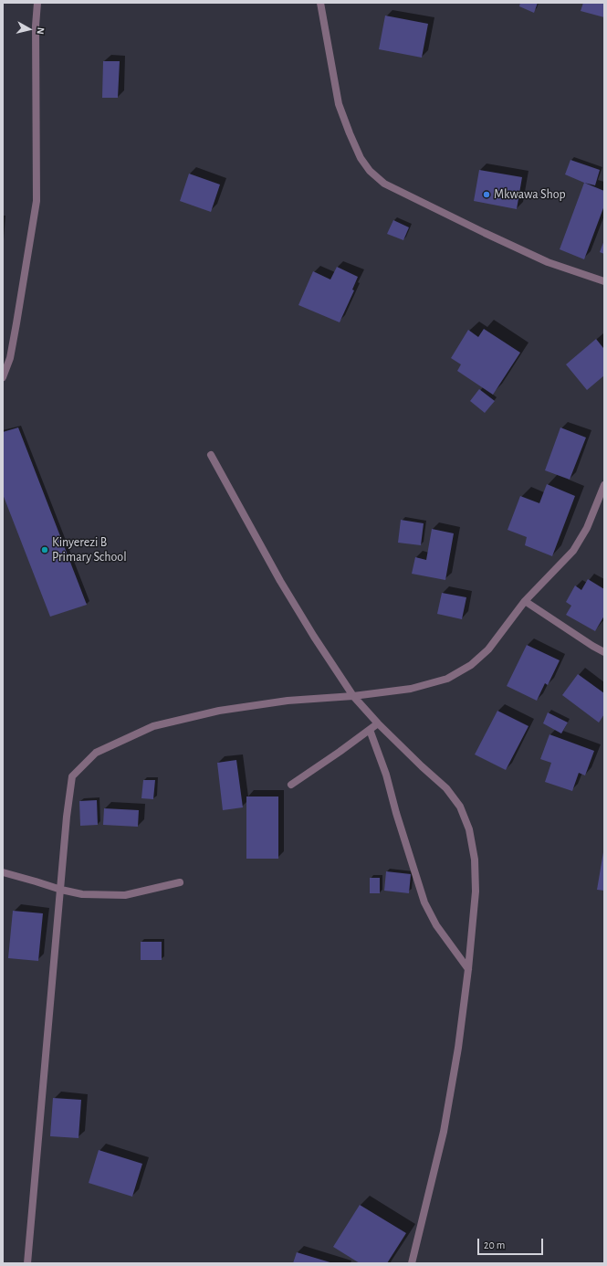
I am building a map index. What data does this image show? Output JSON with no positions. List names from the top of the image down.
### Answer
{
  "places": ["Mkwawa Shop", "Kinyerezi B Primary School"],
  "scale_bar": "20 m",
  "north": "right"
}
